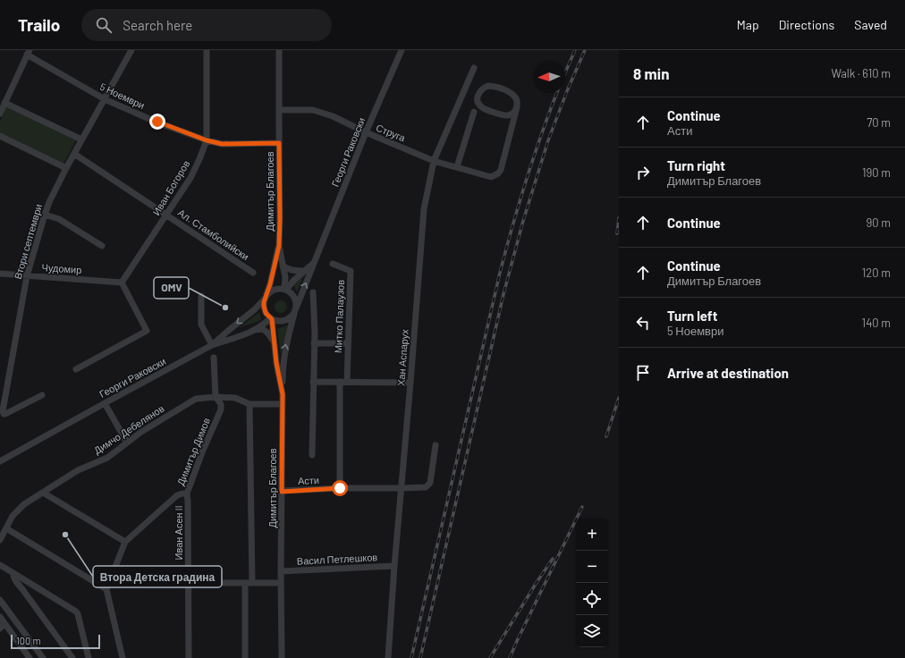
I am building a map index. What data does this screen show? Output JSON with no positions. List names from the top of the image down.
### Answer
{
  "streets": {
    "street": [
      "5 Ноември",
      "Струга",
      "Георги Раковски",
      "Иван Богоров",
      "Димитър Благоев",
      "Ал. Стамболийски",
      "Втори септември",
      "Чудомир",
      "Митко Палаузов",
      "Хан Аспарух",
      "Димчо Дебелянов",
      "Димитър Димов",
      "Асти",
      "Иван Асен II",
      "Васил Петлешков"
    ]
  },
  "crossings": [
    ["5 Ноември", "Иван Богоров"],
    ["5 Ноември", "Димитър Благоев"],
    ["5 Ноември", "Втори септември"],
    ["Струга", "Георги Раковски"],
    ["Струга", "Димитър Благоев"],
    ["Струга", "Хан Аспарух"],
    ["Георги Раковски", "Димитър Благоев"],
    ["Иван Богоров", "Ал. Стамболийски"],
    ["Иван Богоров", "Чудомир"],
    ["Димитър Благоев", "Асти"],
    ["Димитър Благоев", "Васил Петлешков"],
    ["Ал. Стамболийски", "Втори септември"],
    ["Втори септември", "Чудомир"],
    ["Хан Аспарух", "Асти"],
    ["Хан Аспарух", "Васил Петлешков"],
    ["Димчо Дебелянов", "Димитър Димов"],
    ["Димитър Димов", "Иван Асен II"]
  ],
  "places": ["OMV", "Втора Детска градина"],
  "scale_bar": "100 m",
  "north": "left",
  "page": {
    "header": "Trailo",
    "search": "Search here",
    "nav": ["Map", "Directions", "Saved"],
    "heading": ["8 min", "Walk · 610 m"],
    "list": [
      ["Continue", "Асти", "70 m"],
      ["Turn right", "Димитър Благоев", "190 m"],
      ["Continue", "90 m"],
      ["Continue", "Димитър Благоев", "120 m"],
      ["Turn left", "5 Ноември", "140 m"],
      "Arrive at destination"
    ],
    "map_buttons": ["+", "−"],
    "scale": "100 m"
  }
}
